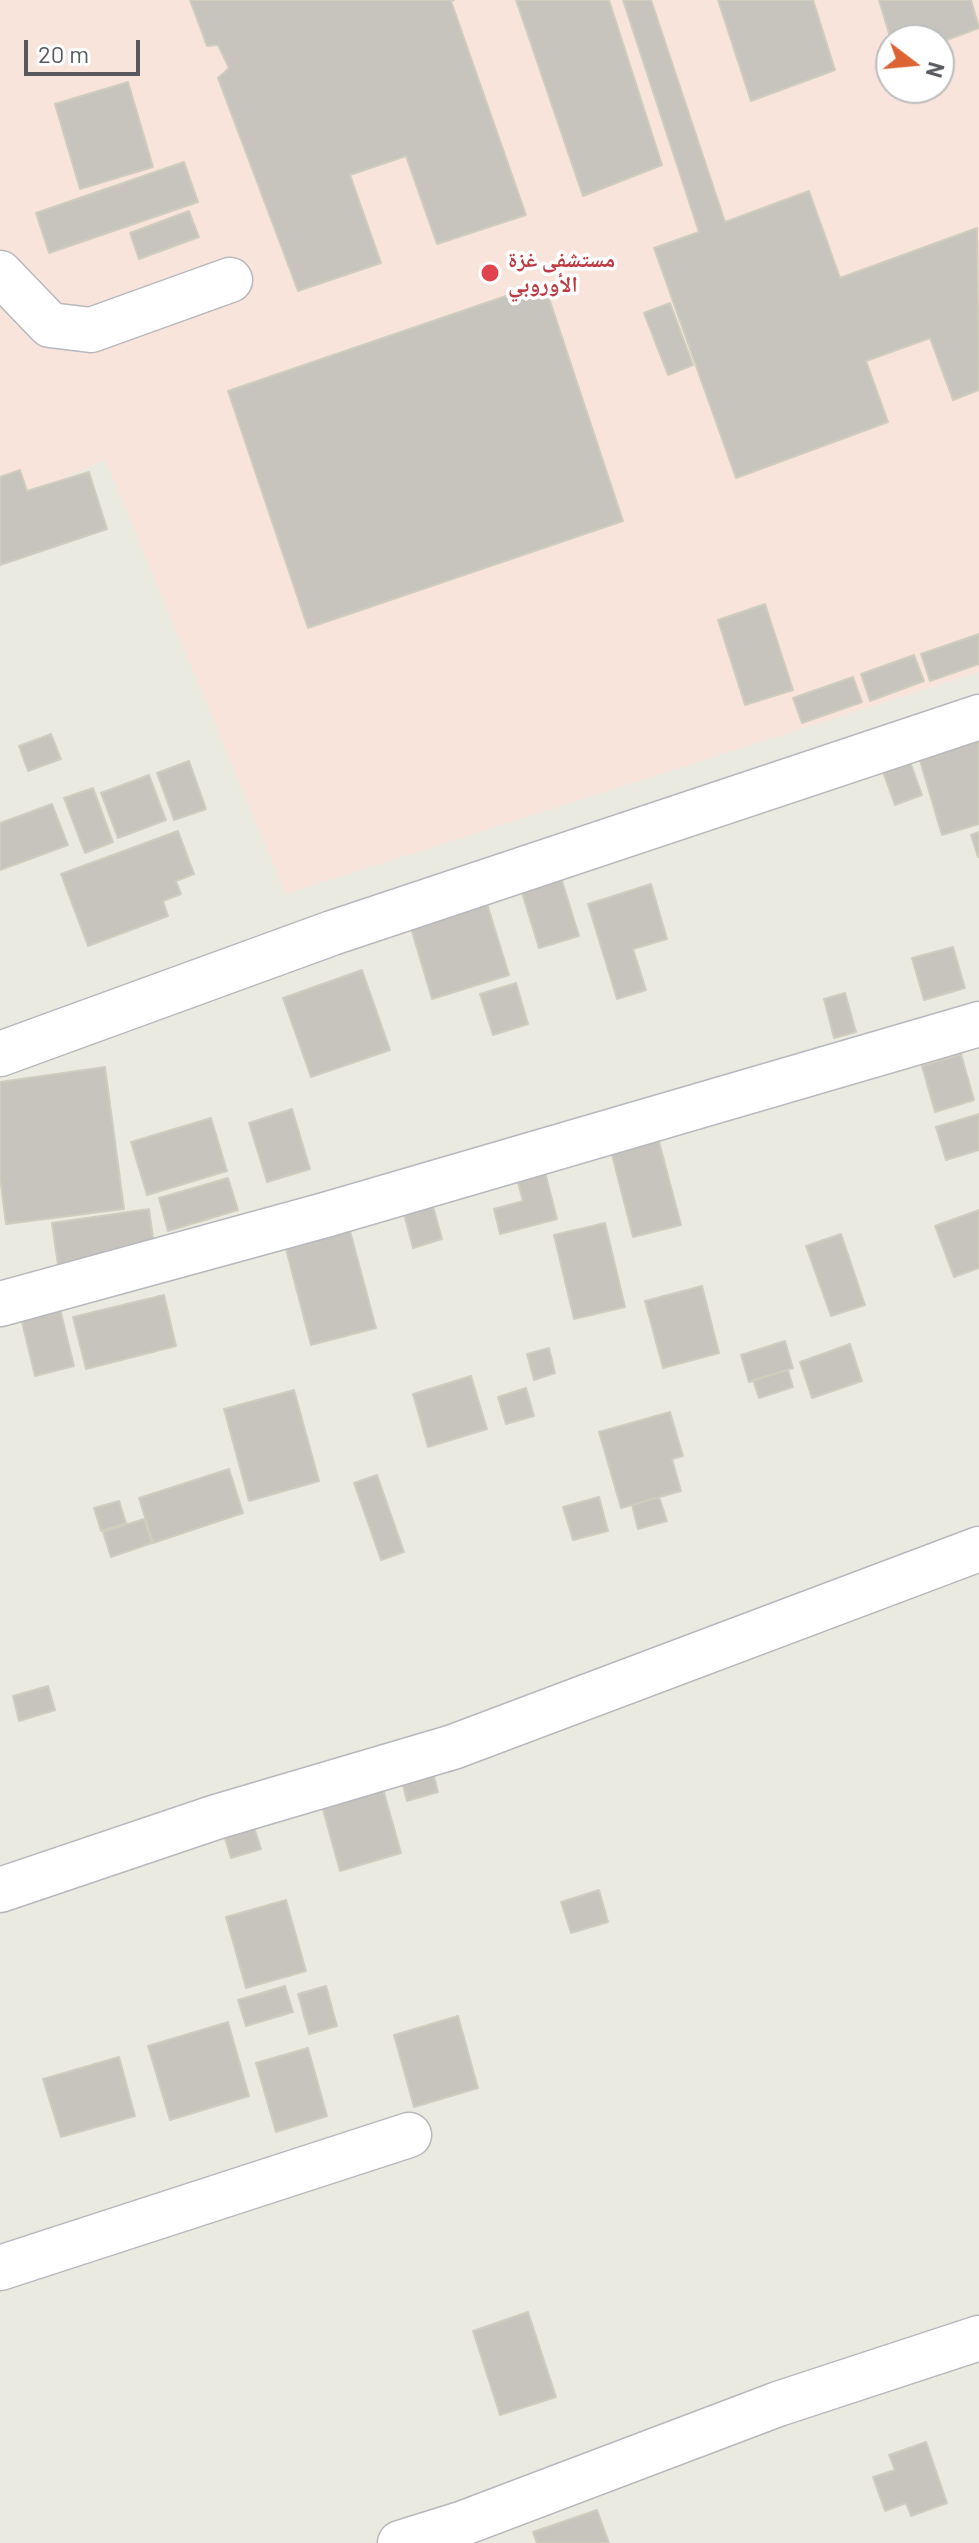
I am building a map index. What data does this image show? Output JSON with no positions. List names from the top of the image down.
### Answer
{
  "places": ["مستشفى غزة الأوروبي"],
  "scale_bar": "20 m",
  "north": "right"
}
